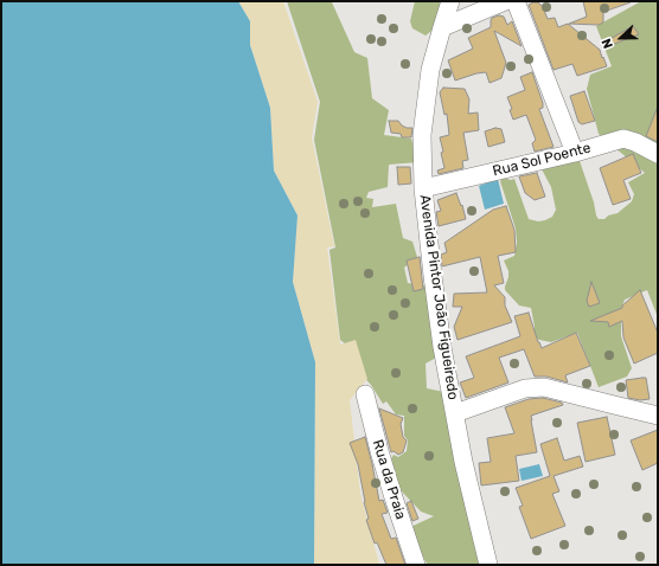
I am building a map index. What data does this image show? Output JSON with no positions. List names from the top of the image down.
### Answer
{
  "streets": {
    "street": ["Rua Sol Poente", "Avenida Pintor João Figueiredo", "Rua da Praia"]
  },
  "crossings": [
    ["Rua Sol Poente", "Avenida Pintor João Figueiredo"]
  ],
  "north": "left"
}
